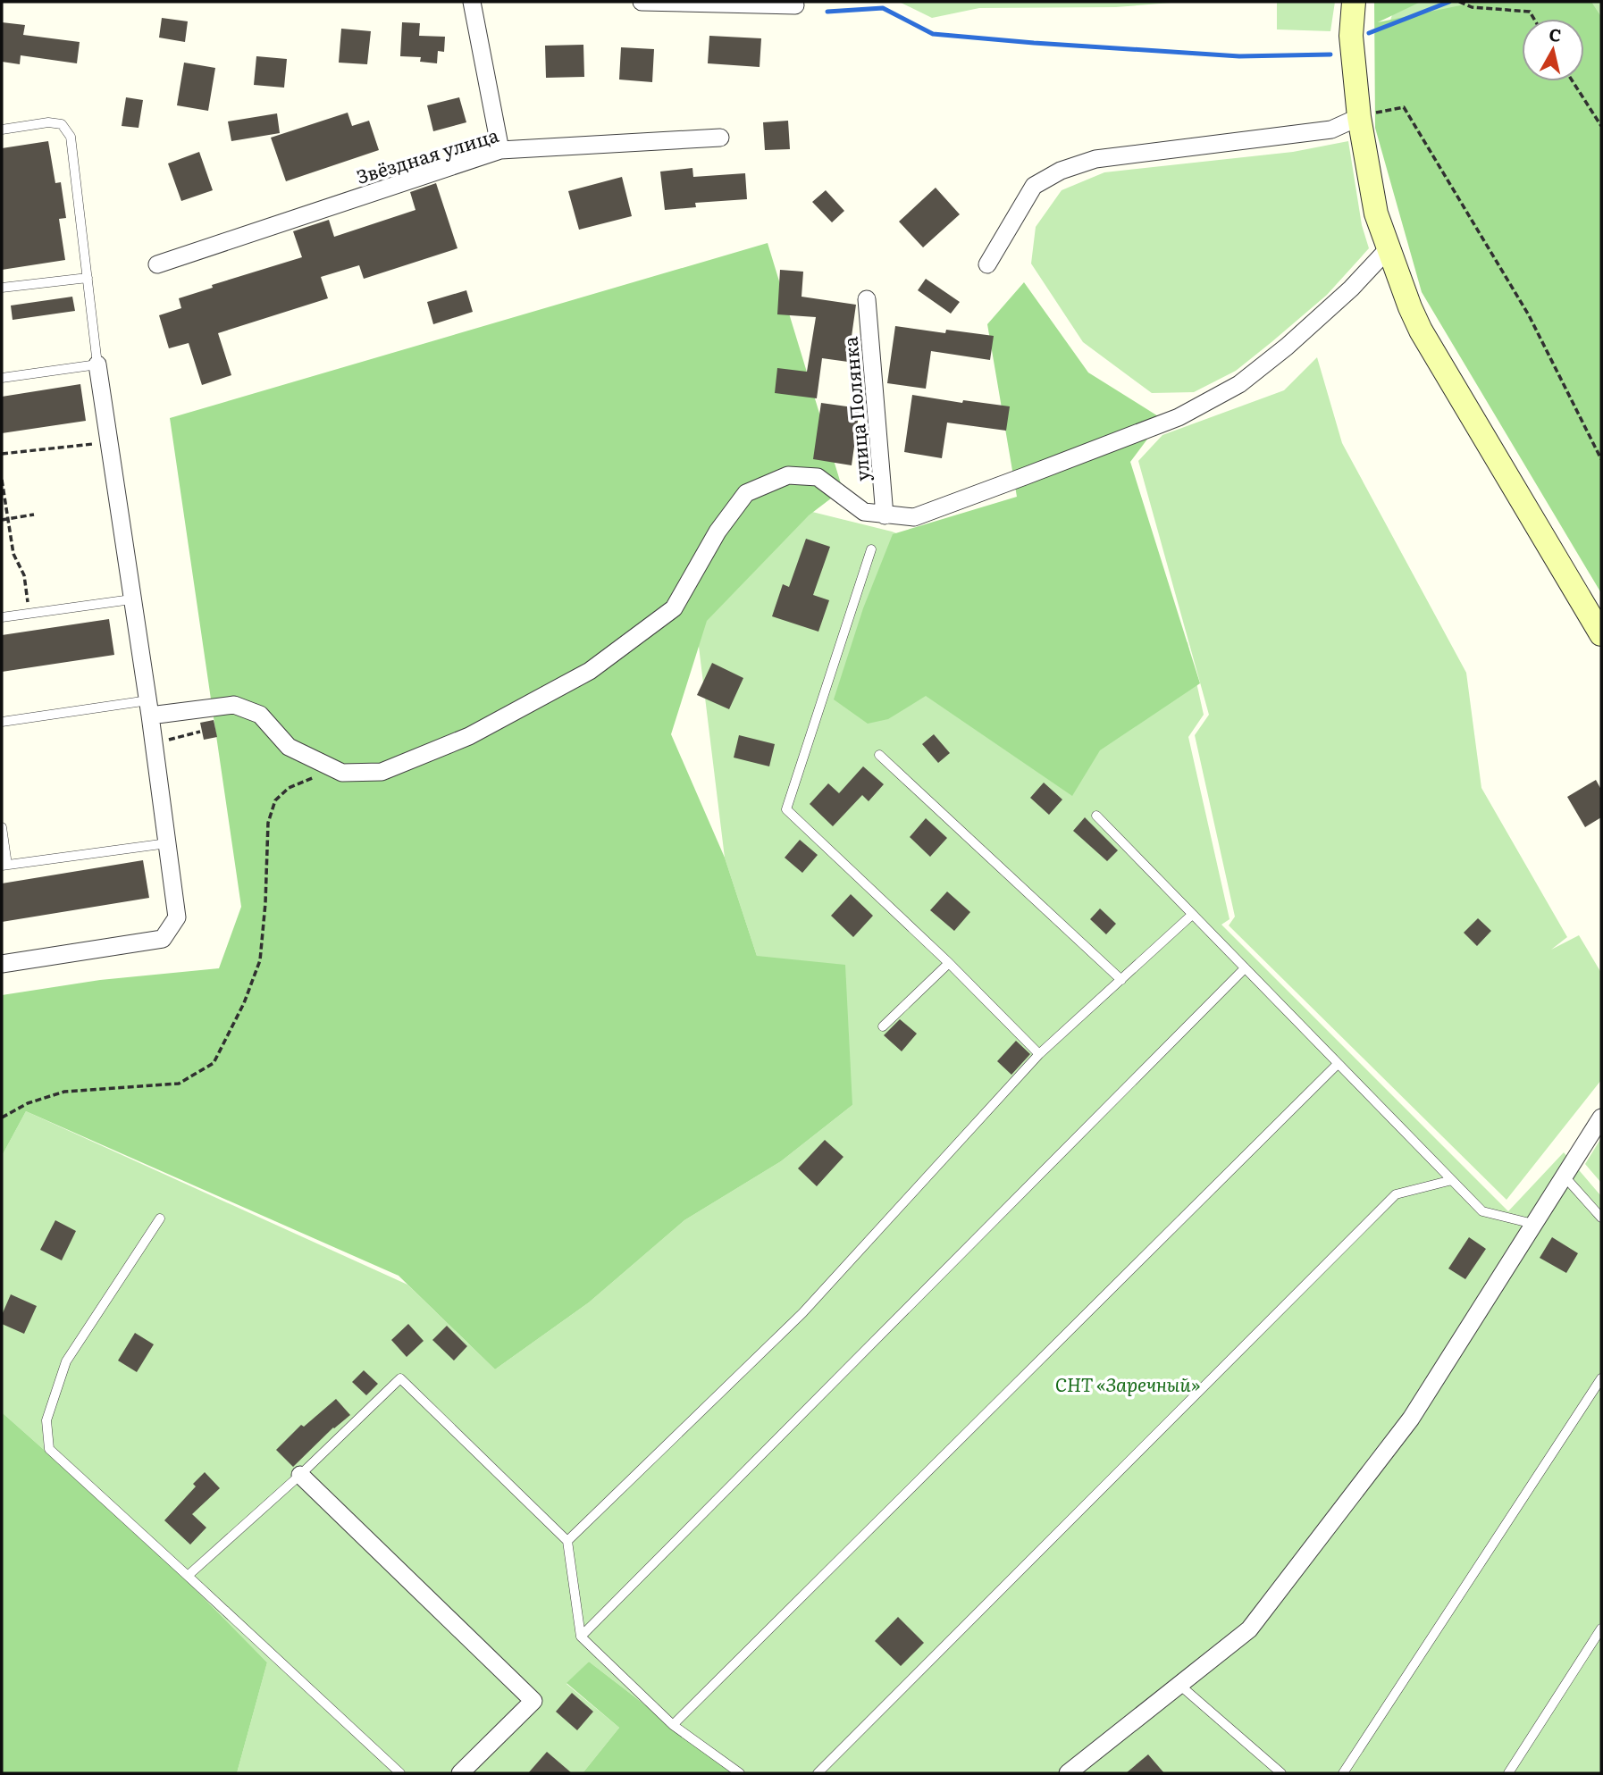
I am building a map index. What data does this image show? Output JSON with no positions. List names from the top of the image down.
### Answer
{
  "streets": {
    "street": ["Звёздная улица", "улица Полянка"]
  },
  "parks": ["СНТ «Заречный»"],
  "north": "top"
}
